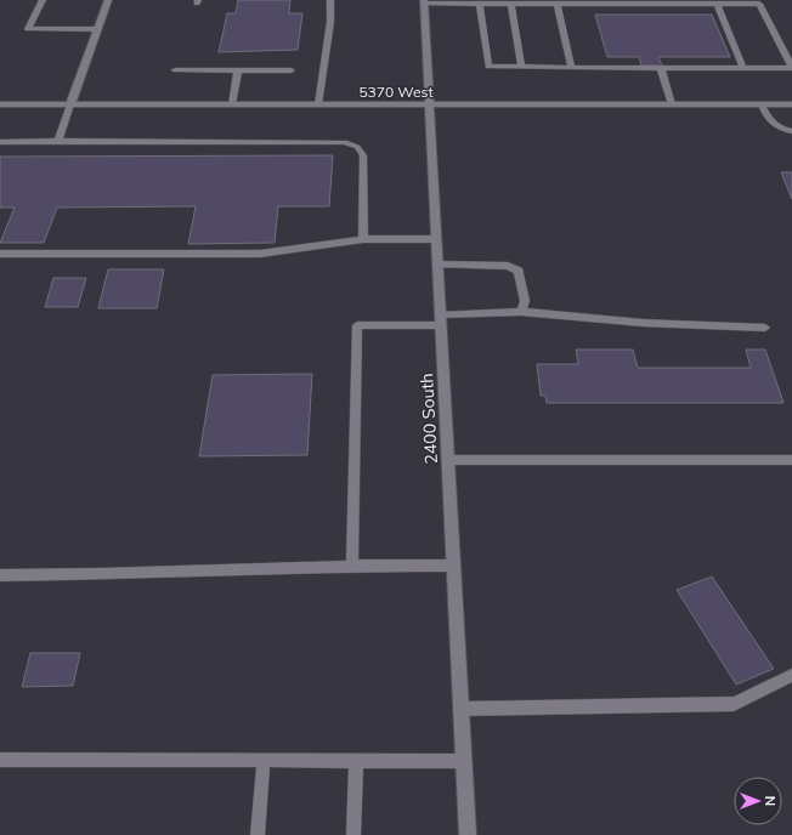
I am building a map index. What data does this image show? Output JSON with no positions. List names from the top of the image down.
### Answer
{
  "streets": {
    "street": ["5370 West", "2400 South"]
  },
  "crossings": [
    ["5370 West", "2400 South"]
  ],
  "north": "right"
}
